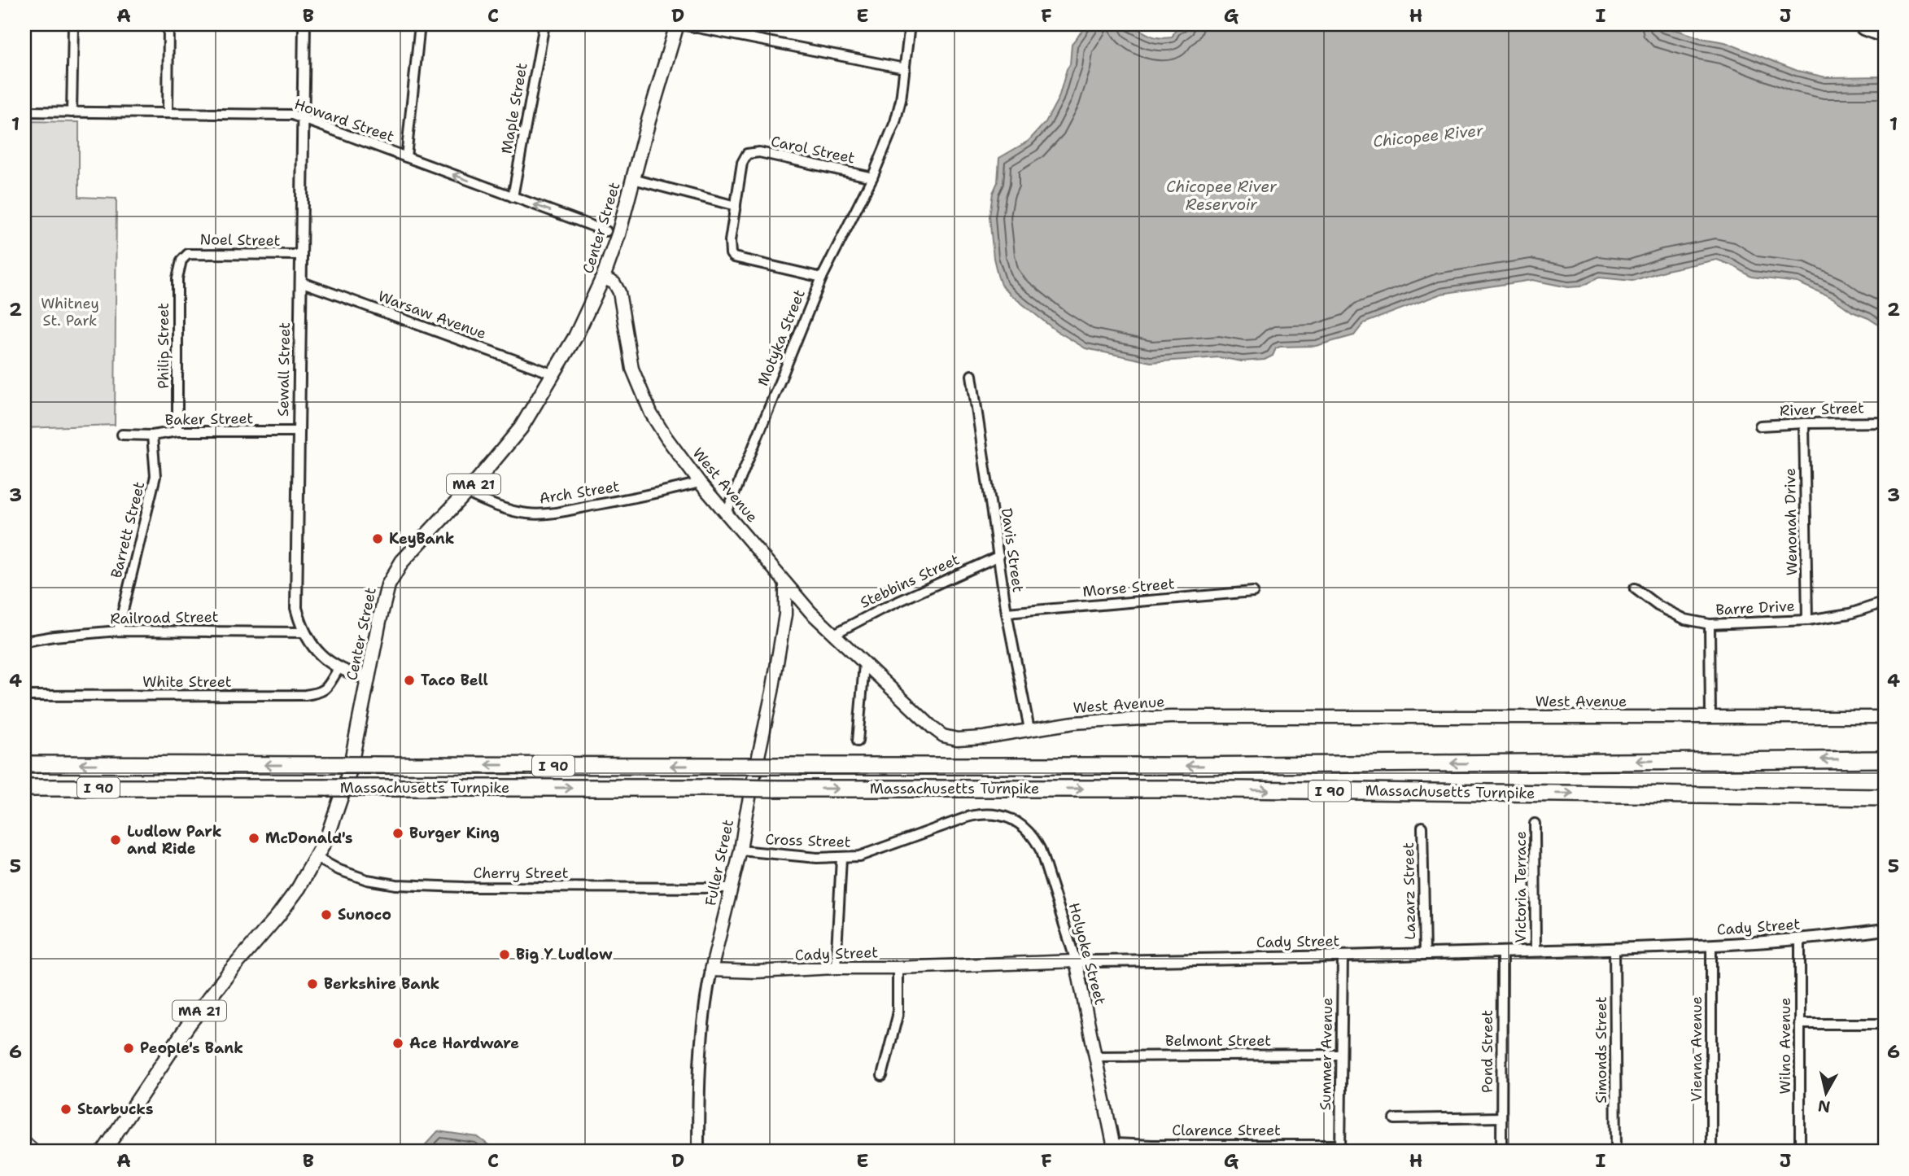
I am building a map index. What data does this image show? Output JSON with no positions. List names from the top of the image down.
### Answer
{
  "streets": {
    "highway": ["I 90", "Massachusetts Turnpike"],
    "main road": [
      "Center Street",
      "MA 21",
      "West Avenue",
      "Fuller Street",
      "Cady Street",
      "Holyoke Street"
    ],
    "street": [
      "Maple Street",
      "Howard Street",
      "Carol Street",
      "Noel Street",
      "Warsaw Avenue",
      "Motyka Street",
      "Philip Street",
      "Sewall Street",
      "River Street",
      "Baker Street",
      "Arch Street",
      "Wenonah Drive",
      "Barrett Street",
      "Davis Street",
      "Stebbins Street",
      "Morse Street",
      "Barre Drive",
      "Railroad Street",
      "White Street",
      "Cross Street",
      "Cherry Street",
      "Victoria Terrace",
      "Lazarz Street",
      "Belmont Street",
      "Wilno Avenue",
      "Vienna Avenue",
      "Simonds Street",
      "Pond Street",
      "Summer Avenue",
      "Clarence Street"
    ]
  },
  "crossings": [
    ["Maple Street", "Howard Street"],
    ["Howard Street", "Sewall Street"],
    ["Carol Street", "Motyka Street"],
    ["Center Street", "Warsaw Avenue"],
    ["Center Street", "Sewall Street"],
    ["Center Street", "West Avenue"],
    ["Center Street", "Arch Street"],
    ["Center Street", "Cherry Street"],
    ["Noel Street", "Philip Street"],
    ["Noel Street", "Sewall Street"],
    ["Warsaw Avenue", "Sewall Street"],
    ["Motyka Street", "West Avenue"],
    ["Philip Street", "Baker Street"],
    ["Sewall Street", "Baker Street"],
    ["Sewall Street", "Railroad Street"],
    ["Sewall Street", "White Street"],
    ["River Street", "Wenonah Drive"],
    ["Baker Street", "Barrett Street"],
    ["West Avenue", "Arch Street"],
    ["West Avenue", "Davis Street"],
    ["West Avenue", "Stebbins Street"],
    ["West Avenue", "Fuller Street"],
    ["Wenonah Drive", "Barre Drive"],
    ["Barrett Street", "Railroad Street"],
    ["Davis Street", "Stebbins Street"],
    ["Davis Street", "Morse Street"],
    ["Cross Street", "Fuller Street"],
    ["Cross Street", "Holyoke Street"],
    ["Fuller Street", "Cherry Street"],
    ["Fuller Street", "Cady Street"],
    ["Victoria Terrace", "Cady Street"],
    ["Lazarz Street", "Cady Street"],
    ["Cady Street", "Holyoke Street"],
    ["Cady Street", "Wilno Avenue"],
    ["Cady Street", "Vienna Avenue"],
    ["Cady Street", "Simonds Street"],
    ["Cady Street", "Pond Street"],
    ["Cady Street", "Summer Avenue"],
    ["Holyoke Street", "Belmont Street"],
    ["Holyoke Street", "Clarence Street"],
    ["Belmont Street", "Summer Avenue"],
    ["Summer Avenue", "Clarence Street"]
  ],
  "one_way": ["Howard Street"],
  "water": ["Chicopee River", "Chicopee River Reservoir"],
  "parks": ["Whitney St. Park"],
  "places": [
    "KeyBank",
    "Taco Bell",
    "Burger King",
    "McDonald's",
    "Ludlow Park and Ride",
    "Sunoco",
    "Big Y Ludlow",
    "Berkshire Bank",
    "Ace Hardware",
    "People's Bank",
    "Starbucks"
  ],
  "north": "bottom",
  "grid": {
    "columns": [
      "A",
      "B",
      "C",
      "D",
      "E",
      "F",
      "G",
      "H",
      "I",
      "J"
    ],
    "rows": [
      "1",
      "2",
      "3",
      "4",
      "5",
      "6"
    ]
  }
}
